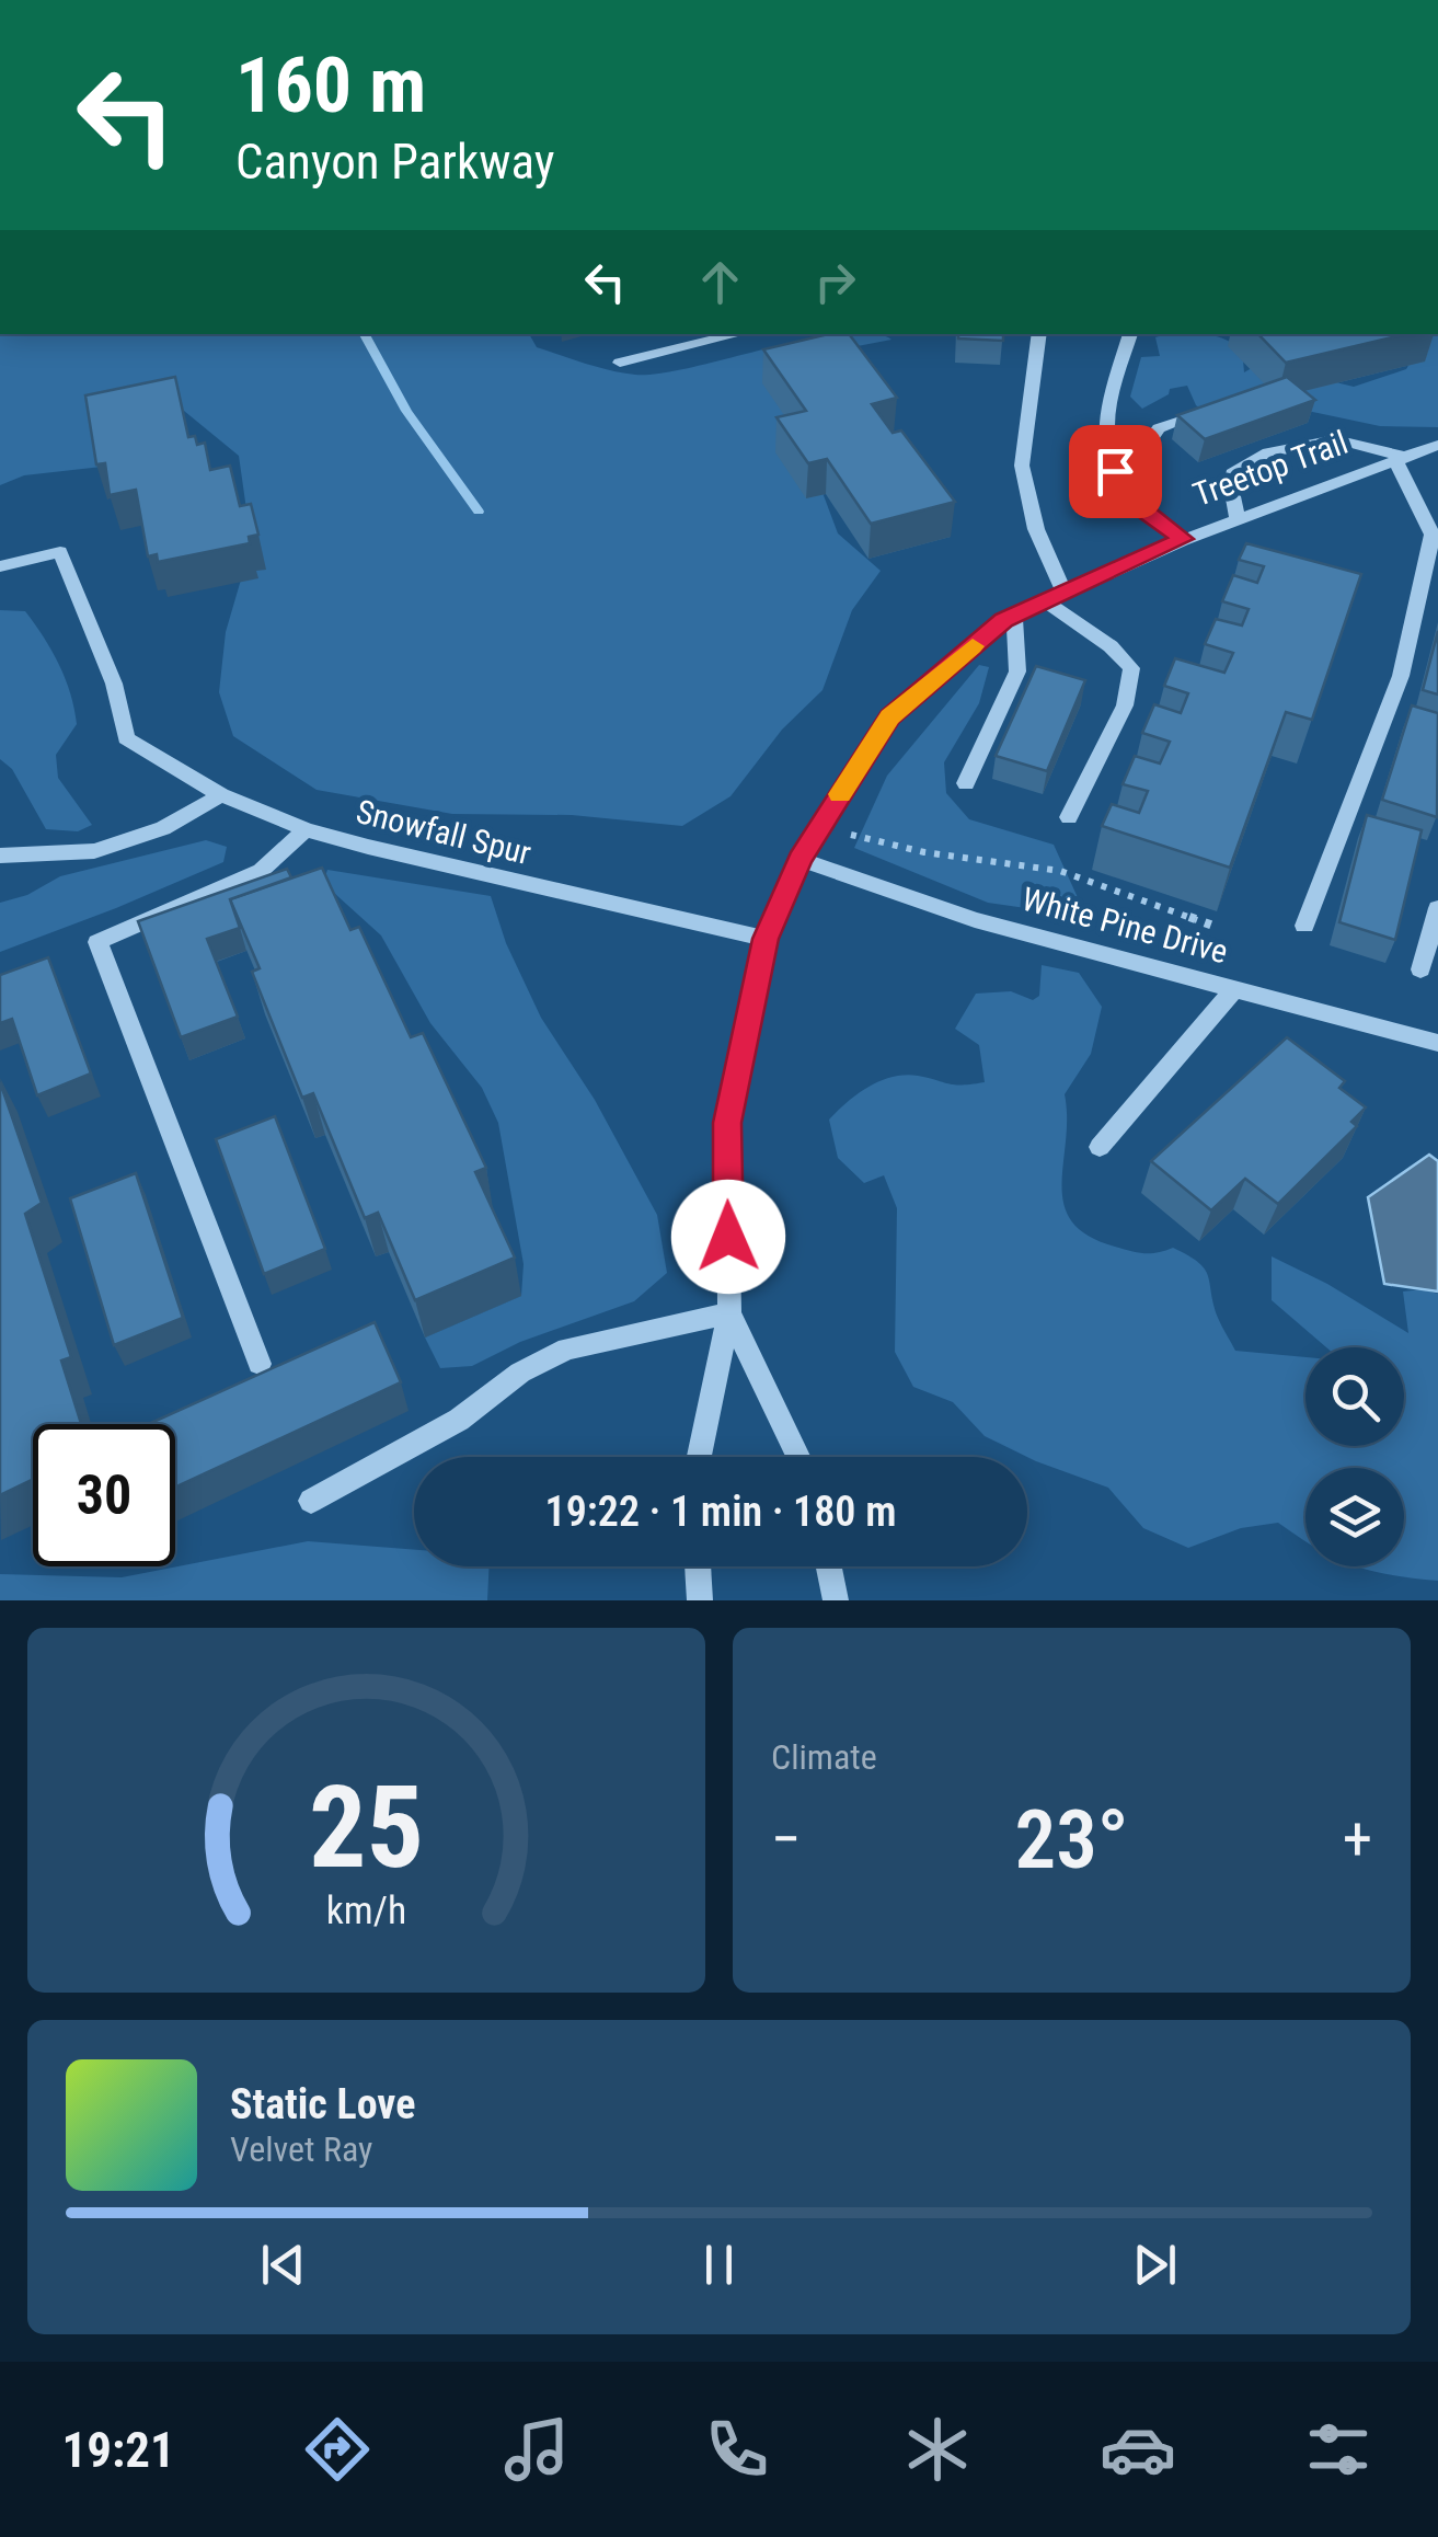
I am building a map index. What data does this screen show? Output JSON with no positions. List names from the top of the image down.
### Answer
{
  "streets": {
    "street": ["Treetop Trail", "Snowfall Spur", "White Pine Drive"]
  },
  "crossings": [
    ["Treetop Trail", "Snowfall Spur"],
    ["Treetop Trail", "White Pine Drive"]
  ],
  "page": {
    "turn": ["160 m", "Canyon Parkway"],
    "limit": "30",
    "trip": "19:22 · 1 min · 180 m",
    "tile": "Climate",
    "heat": ["−", "23°", "+"],
    "song": ["Static Love", "Velvet Ray"],
    "tabs": "19:21",
    "gauge": ["25", "km/h"]
  }
}
